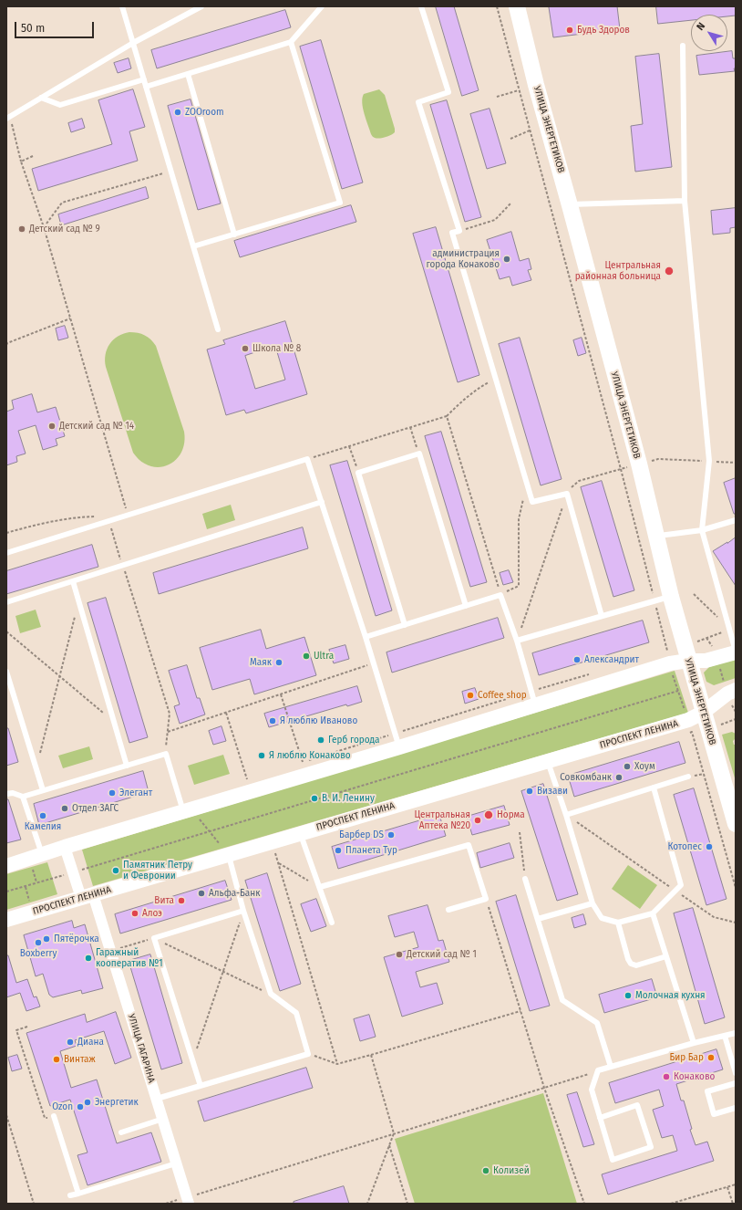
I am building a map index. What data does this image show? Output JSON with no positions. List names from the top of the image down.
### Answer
{
  "streets": {
    "main road": ["УЛИЦА ЭНЕРГЕТИКОВ"],
    "street": ["ПРОСПЕКТ ЛЕНИНА", "УЛИЦА ГАГАРИНА"]
  },
  "crossings": [
    ["УЛИЦА ЭНЕРГЕТИКОВ", "ПРОСПЕКТ ЛЕНИНА"],
    ["ПРОСПЕКТ ЛЕНИНА", "УЛИЦА ГАГАРИНА"]
  ],
  "places": [
    "Будь Здоров",
    "ZOOroom",
    "Детский сад № 9",
    "администрация города Конаково",
    "Центральная районная больница",
    "Школа № 8",
    "Детский сад № 14",
    "Ultra",
    "Александрит",
    "Маяк",
    "Coffee shop",
    "Я люблю Иваново",
    "Герб города",
    "Я люблю Конаково",
    "Хоум",
    "Совкомбанк",
    "Визави",
    "Элегант",
    "В. И. Ленину",
    "Отдел ЗАГС",
    "Норма",
    "Камелия",
    "Центральная Аптека №20",
    "Барбер DS",
    "Котопес",
    "Планета Тур",
    "Памятник Петру и Февронии",
    "Альфа-Банк",
    "Вита",
    "Алоэ",
    "Пятёрочка",
    "Boxberry",
    "Детский сад № 1",
    "Гаражный кооператив №1",
    "Молочная кухня",
    "Диана",
    "Бир Бар",
    "Винтаж",
    "Конаково",
    "Энергетик",
    "Ozon",
    "Колизей"
  ],
  "scale_bar": "50 m",
  "north": "top left"
}
